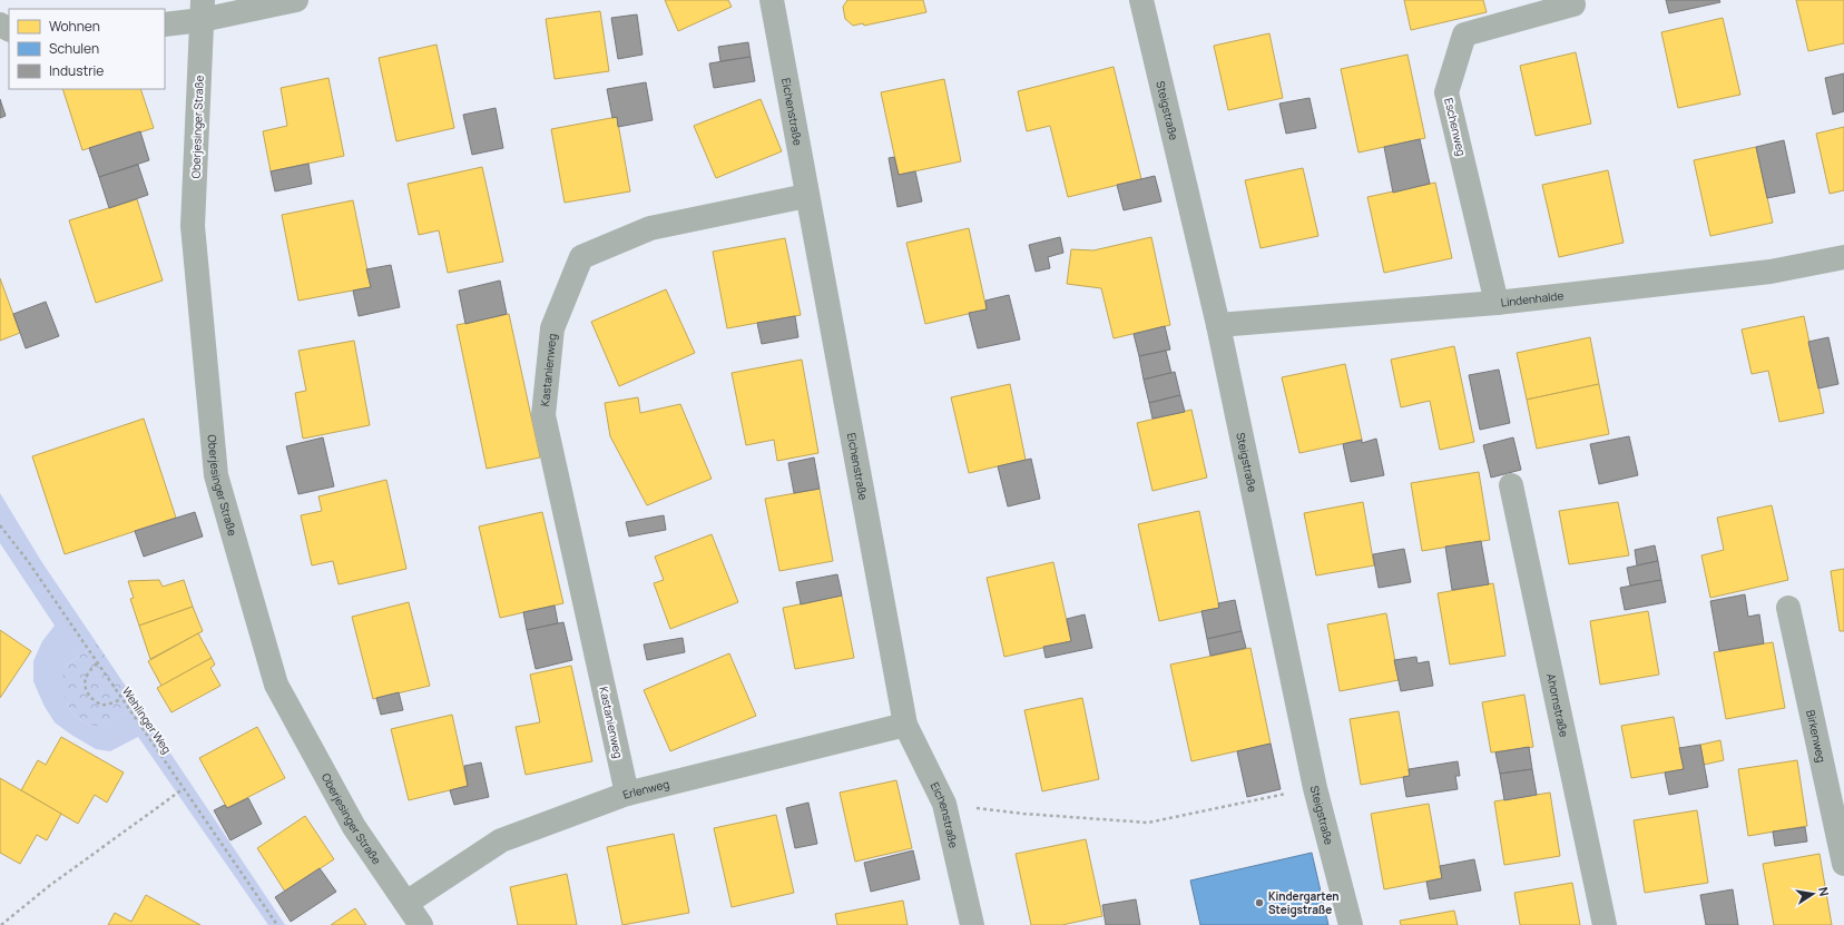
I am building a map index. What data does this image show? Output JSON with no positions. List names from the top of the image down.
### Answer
{
  "streets": {
    "street": [
      "Steigstraße",
      "Eichenstraße",
      "Oberjesinger Straße",
      "Eschenweg",
      "Lindenhalde",
      "Kastanienweg",
      "Ahornstraße",
      "Birkenweg",
      "Erlenweg"
    ],
    "path": ["Wehlinger Weg"]
  },
  "crossings": [
    ["Steigstraße", "Lindenhalde"],
    ["Eichenstraße", "Kastanienweg"],
    ["Eichenstraße", "Erlenweg"],
    ["Oberjesinger Straße", "Erlenweg"],
    ["Eschenweg", "Lindenhalde"],
    ["Kastanienweg", "Erlenweg"]
  ],
  "places": ["Kindergarten Steigstraße"],
  "legend": ["Wohnen", "Schulen", "Industrie"],
  "north": "right"
}
